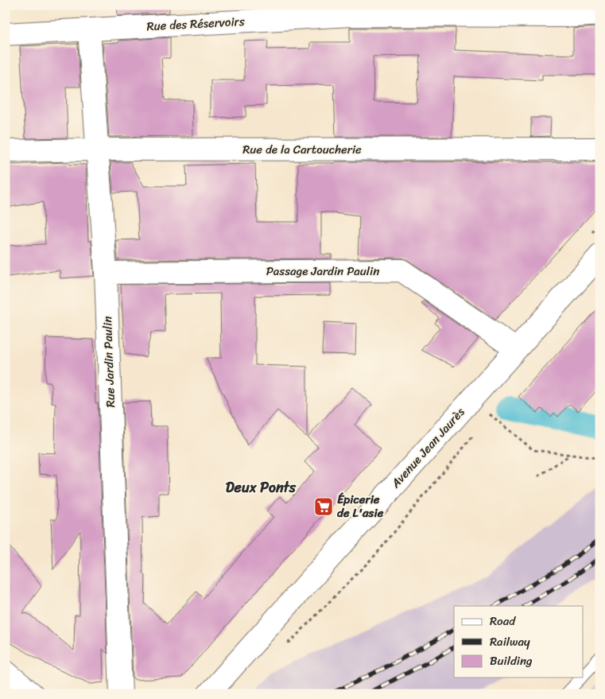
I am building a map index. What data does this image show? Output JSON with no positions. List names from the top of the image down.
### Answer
{
  "streets": {
    "street": [
      "Rue des Réservoirs",
      "Rue de la Cartoucherie",
      "Passage Jardin Paulin",
      "Rue Jardin Paulin",
      "Avenue Jean Jaurès"
    ]
  },
  "crossings": [
    ["Rue des Réservoirs", "Rue Jardin Paulin"],
    ["Rue de la Cartoucherie", "Rue Jardin Paulin"],
    ["Passage Jardin Paulin", "Rue Jardin Paulin"],
    ["Passage Jardin Paulin", "Avenue Jean Jaurès"]
  ],
  "districts": ["Deux Ponts"],
  "places": {
    "supermarket": ["Épicerie de L'asie"]
  },
  "legend": ["Road", "Railway", "Building"]
}
